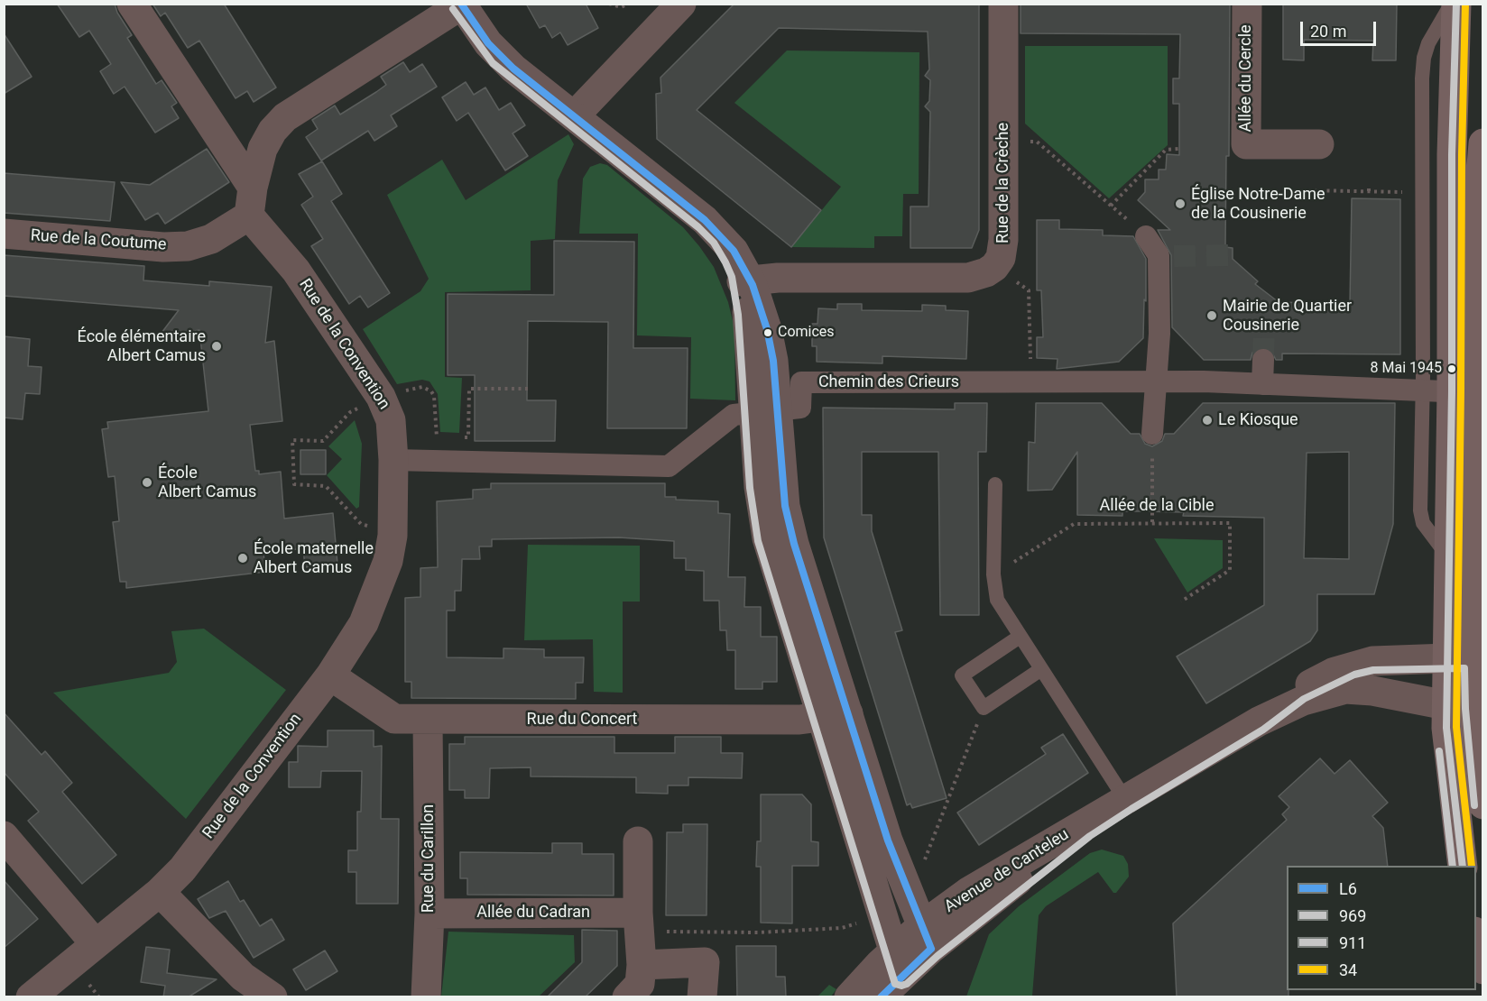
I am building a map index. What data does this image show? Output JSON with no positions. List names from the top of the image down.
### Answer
{
  "streets": {
    "street": [
      "Allée du Cercle",
      "Rue de la Crèche",
      "Rue de la Coutume",
      "Rue de la Convention",
      "Chemin des Crieurs",
      "Rue du Concert",
      "Rue du Carillon",
      "Avenue de Canteleu",
      "Allée du Cadran"
    ],
    "path": ["Allée de la Cible"]
  },
  "crossings": [
    ["Rue de la Coutume", "Rue de la Convention"],
    ["Rue de la Convention", "Chemin des Crieurs"],
    ["Rue de la Convention", "Rue du Concert"],
    ["Rue du Concert", "Rue du Carillon"],
    ["Rue du Carillon", "Allée du Cadran"]
  ],
  "places": [
    "Église Notre-Dame de la Cousinerie",
    "Mairie de Quartier Cousinerie",
    "Comices",
    "École élémentaire Albert Camus",
    "8 Mai 1945",
    "Le Kiosque",
    "École Albert Camus",
    "École maternelle Albert Camus"
  ],
  "lines": [
    "transit line L6",
    "transit line 911",
    "transit line 34",
    "transit line 969"
  ],
  "legend": [
    "L6",
    "969",
    "911",
    "34"
  ],
  "scale_bar": "20 m"
}
